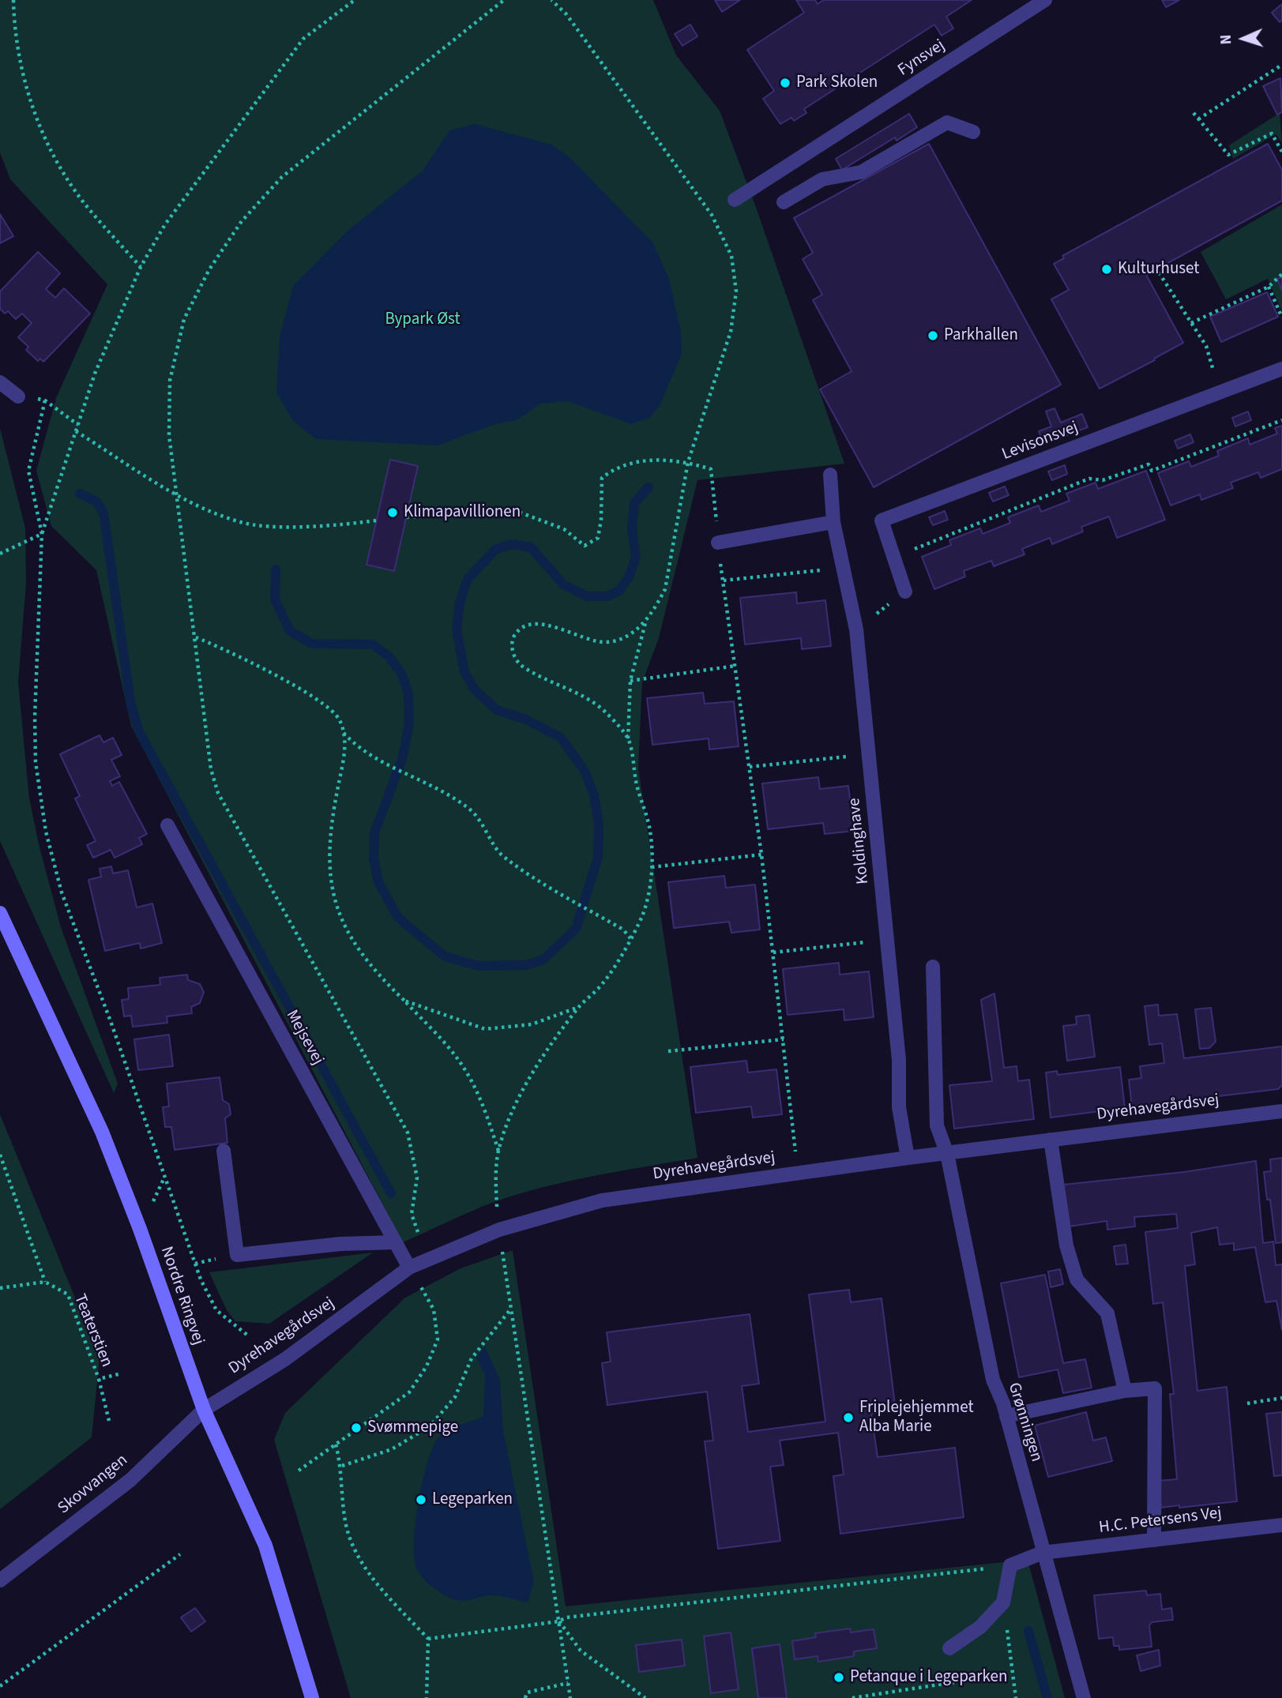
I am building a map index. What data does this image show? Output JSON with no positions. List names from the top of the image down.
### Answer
{
  "streets": {
    "main road": ["Nordre Ringvej"],
    "street": [
      "Fynsvej",
      "Levisonsvej",
      "Koldinghave",
      "Mejsevej",
      "Dyrehavegårdsvej",
      "Grønningen",
      "Skovvangen",
      "H.C. Petersens Vej"
    ],
    "path": ["Teaterstien"]
  },
  "crossings": [
    ["Koldinghave", "Dyrehavegårdsvej"],
    ["Mejsevej", "Dyrehavegårdsvej"],
    ["Dyrehavegårdsvej", "Nordre Ringvej"],
    ["Dyrehavegårdsvej", "Grønningen"],
    ["Dyrehavegårdsvej", "Skovvangen"],
    ["Nordre Ringvej", "Skovvangen"],
    ["Grønningen", "H.C. Petersens Vej"]
  ],
  "parks": ["Bypark Øst"],
  "places": [
    "Park Skolen",
    "Kulturhuset",
    "Parkhallen",
    "Klimapavillionen",
    "Friplejehjemmet Alba Marie",
    "Svømmepige",
    "Legeparken",
    "Petanque i Legeparken"
  ],
  "north": "left"
}
